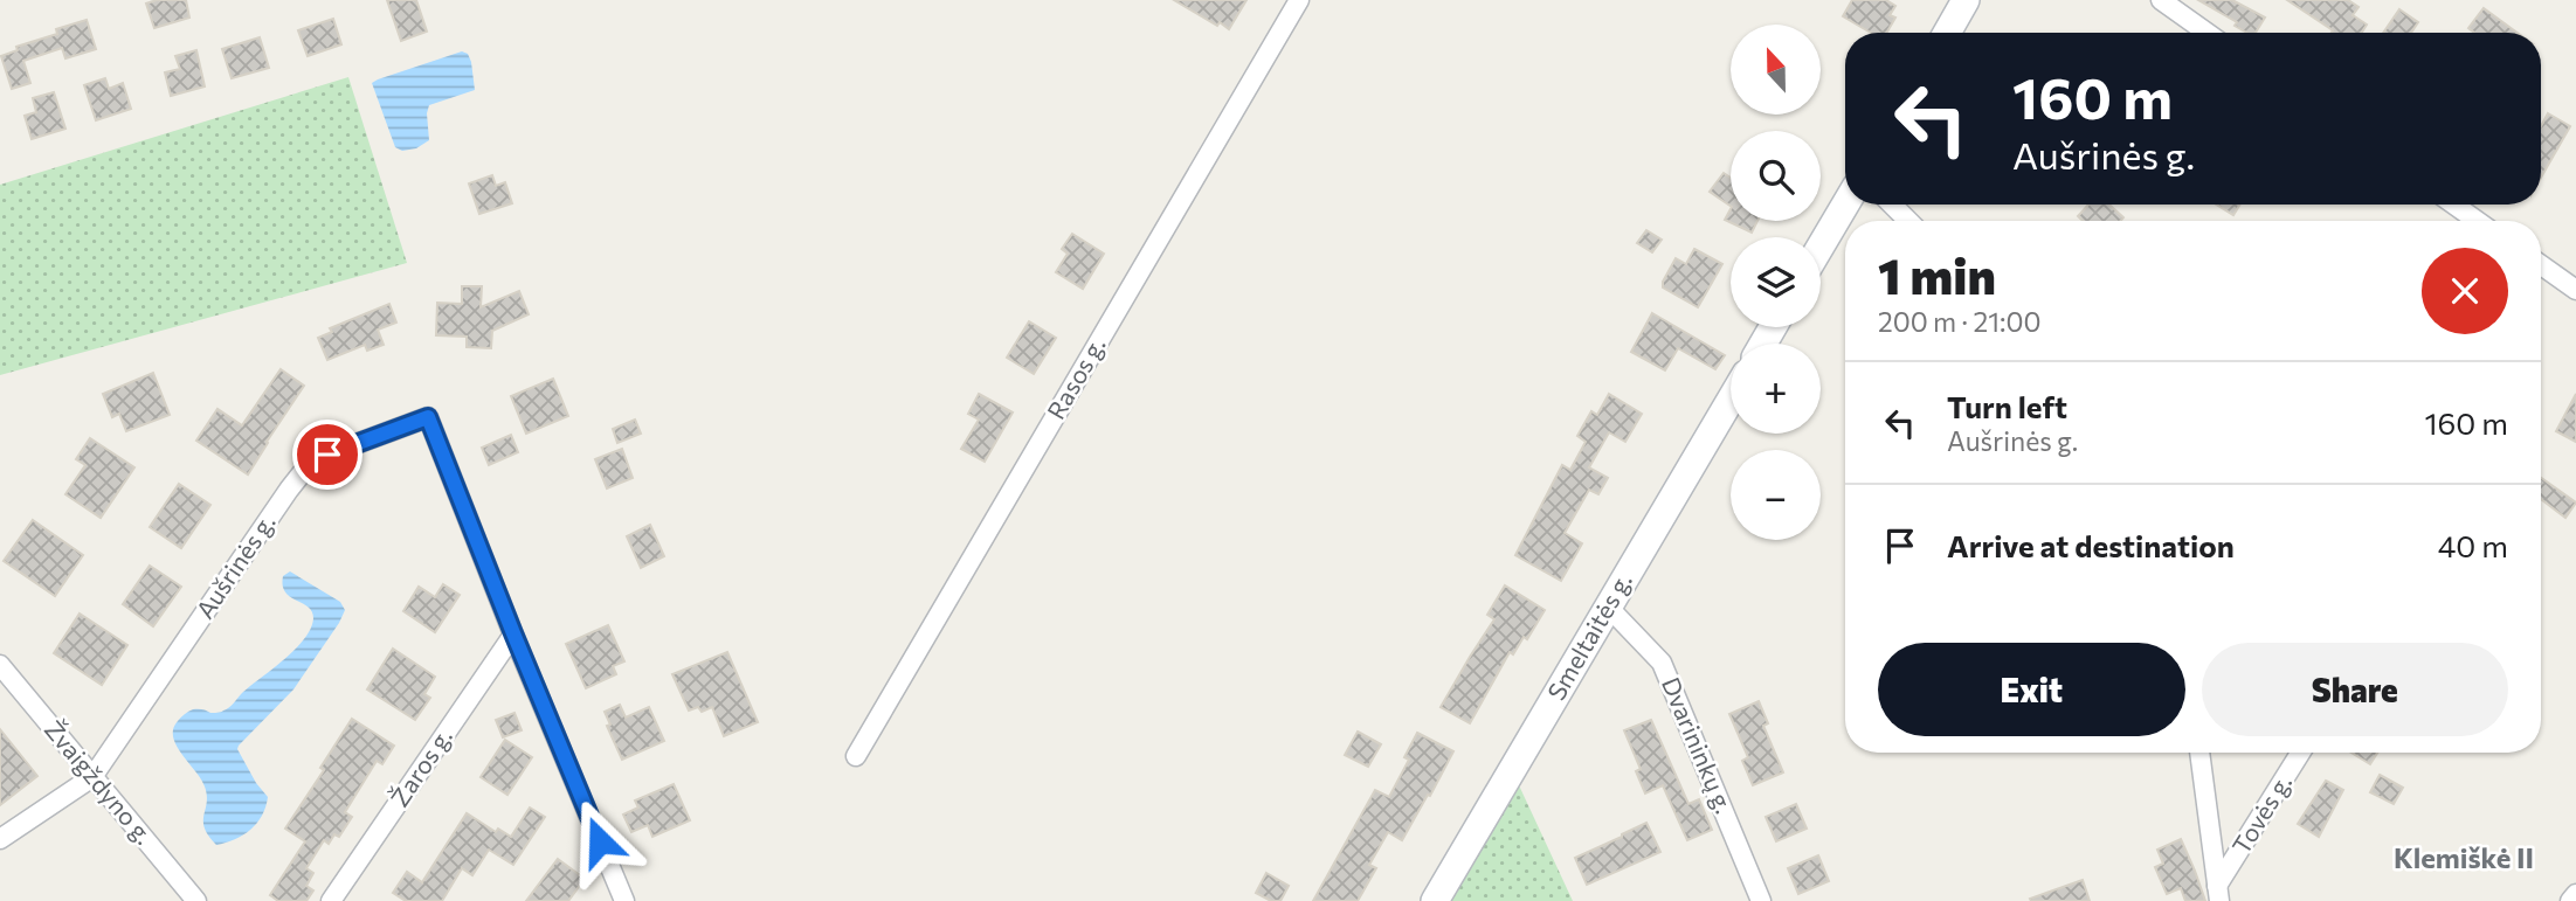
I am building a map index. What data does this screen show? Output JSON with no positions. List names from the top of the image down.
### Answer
{
  "streets": {
    "main road": ["Smeltaitės g."],
    "street": [
      "Rasos g.",
      "Aušrinės g.",
      "Dvarininkų g.",
      "Žaros g.",
      "Žvaigždyno g.",
      "Tovės g."
    ]
  },
  "crossings": [
    ["Aušrinės g.", "Žaros g."],
    ["Aušrinės g.", "Žvaigždyno g."],
    ["Smeltaitės g.", "Dvarininkų g."]
  ],
  "districts": ["Klemiškė II"],
  "north": "top",
  "page": {
    "map_buttons": ["+", "−"],
    "turn": ["160 m", "Aušrinės g."],
    "heading": ["1 min", "200 m · 21:00"],
    "list": [
      {
        "name": "Turn left",
        "note": "Aušrinės g.",
        "value": "160 m"
      },
      {
        "name": "Arrive at destination",
        "value": "40 m"
      }
    ],
    "buttons": ["Exit", "Share"]
  }
}
